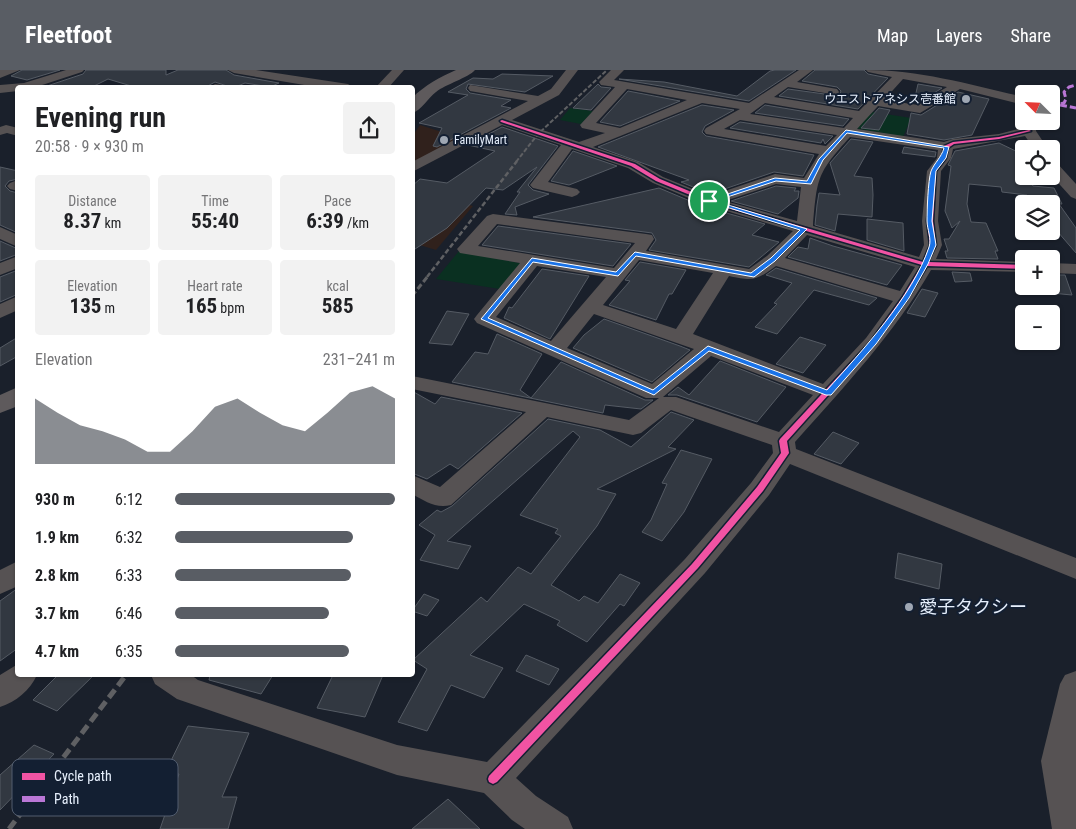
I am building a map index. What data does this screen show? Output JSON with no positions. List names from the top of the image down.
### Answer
{
  "places": ["ウエストアネシス壱番館", "FamilyMart", "愛子タクシー"],
  "legend": ["Cycle path", "Path"],
  "north": "top left",
  "page": {
    "header": "Fleetfoot",
    "nav": ["Map", "Layers", "Share"],
    "map_buttons": ["+", "−"],
    "heading": ["Evening run", "20:58 · 9 × 930 m"],
    "stats": [
      ["Distance", "8.37 km"],
      ["Time", "55:40"],
      ["Pace", "6:39 /km"],
      ["Elevation", "135 m"],
      ["Heart rate", "165 bpm"],
      ["kcal", "585"]
    ],
    "chart": ["Elevation", "231–241 m"],
    "list": [
      {
        "name": "930 m",
        "note": "6:12"
      },
      {
        "name": "1.9 km",
        "note": "6:32"
      },
      {
        "name": "2.8 km",
        "note": "6:33"
      },
      {
        "name": "3.7 km",
        "note": "6:46"
      },
      {
        "name": "4.7 km",
        "note": "6:35"
      }
    ]
  }
}
